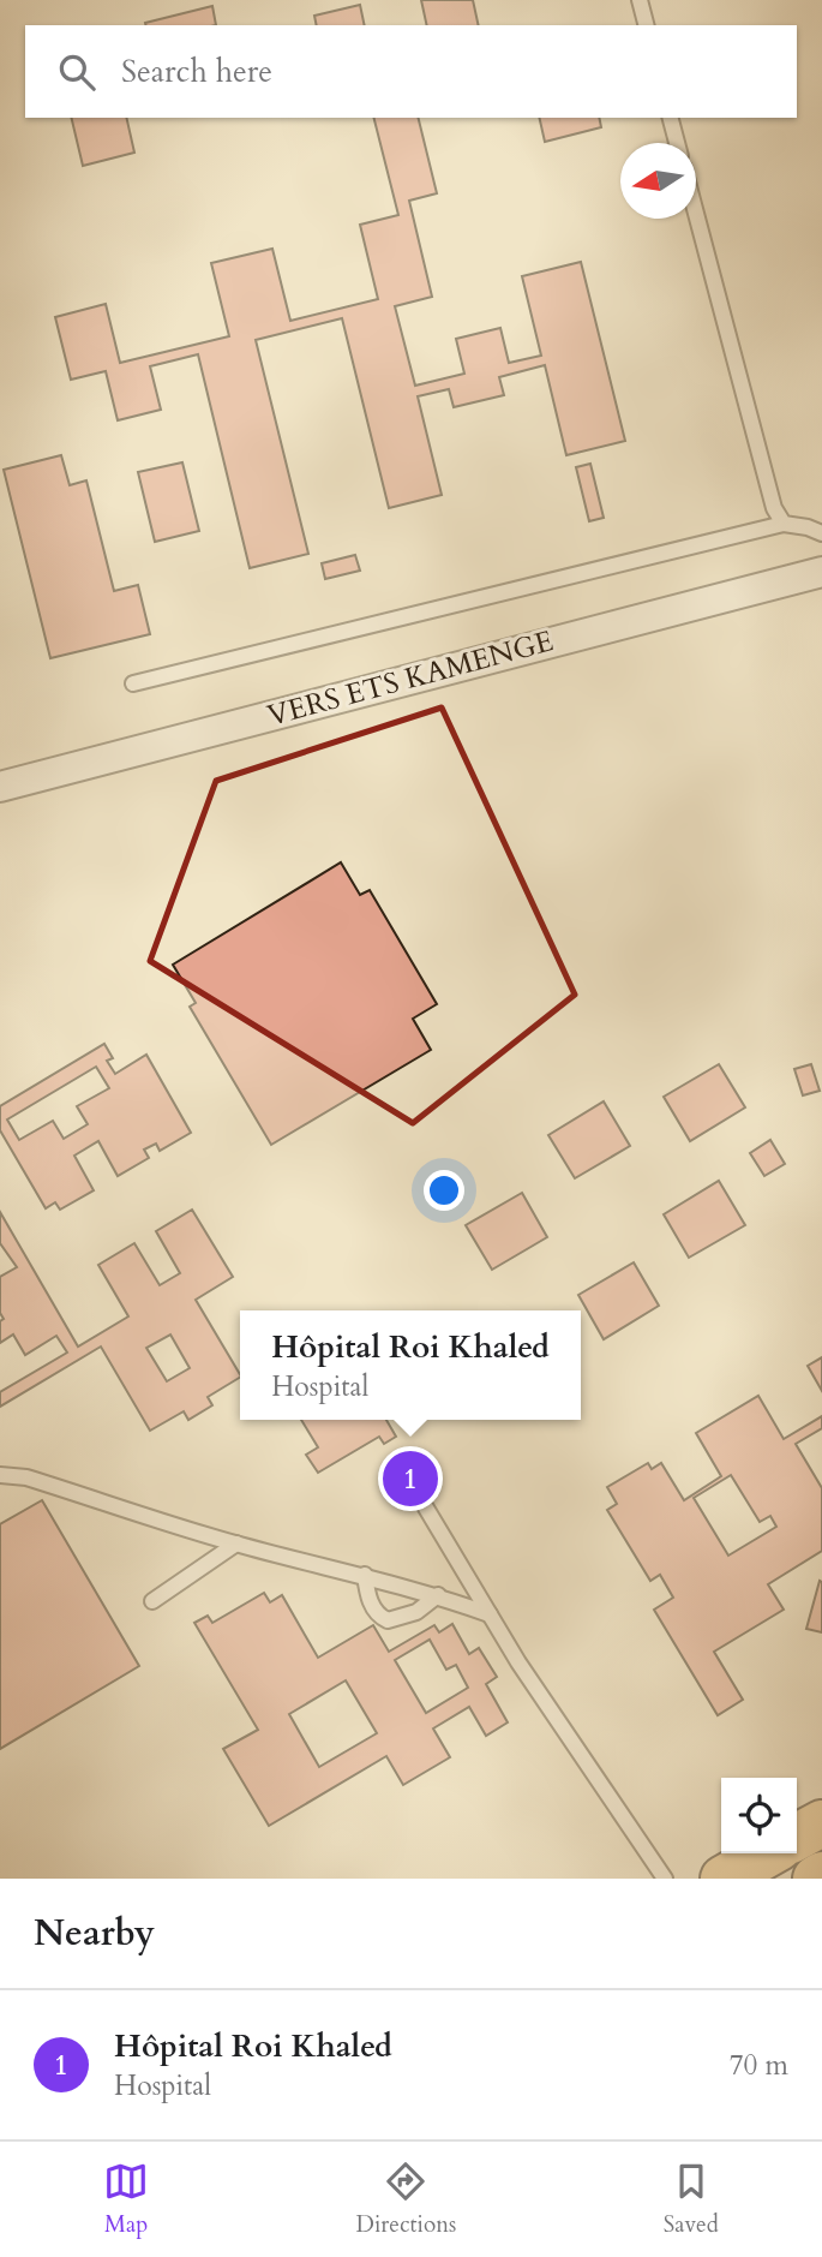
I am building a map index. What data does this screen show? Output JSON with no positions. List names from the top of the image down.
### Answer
{
  "streets": {
    "street": ["VERS ETS KAMENGE"]
  },
  "north": "left",
  "page": {
    "search": "Search here",
    "popup": ["Hôpital Roi Khaled", "Hospital"],
    "pins": "1",
    "heading": "Nearby",
    "list": [
      {
        "mark": "1",
        "name": "Hôpital Roi Khaled",
        "note": "Hospital",
        "value": "70 m"
      }
    ],
    "nav": ["Map", "Directions", "Saved"]
  }
}
